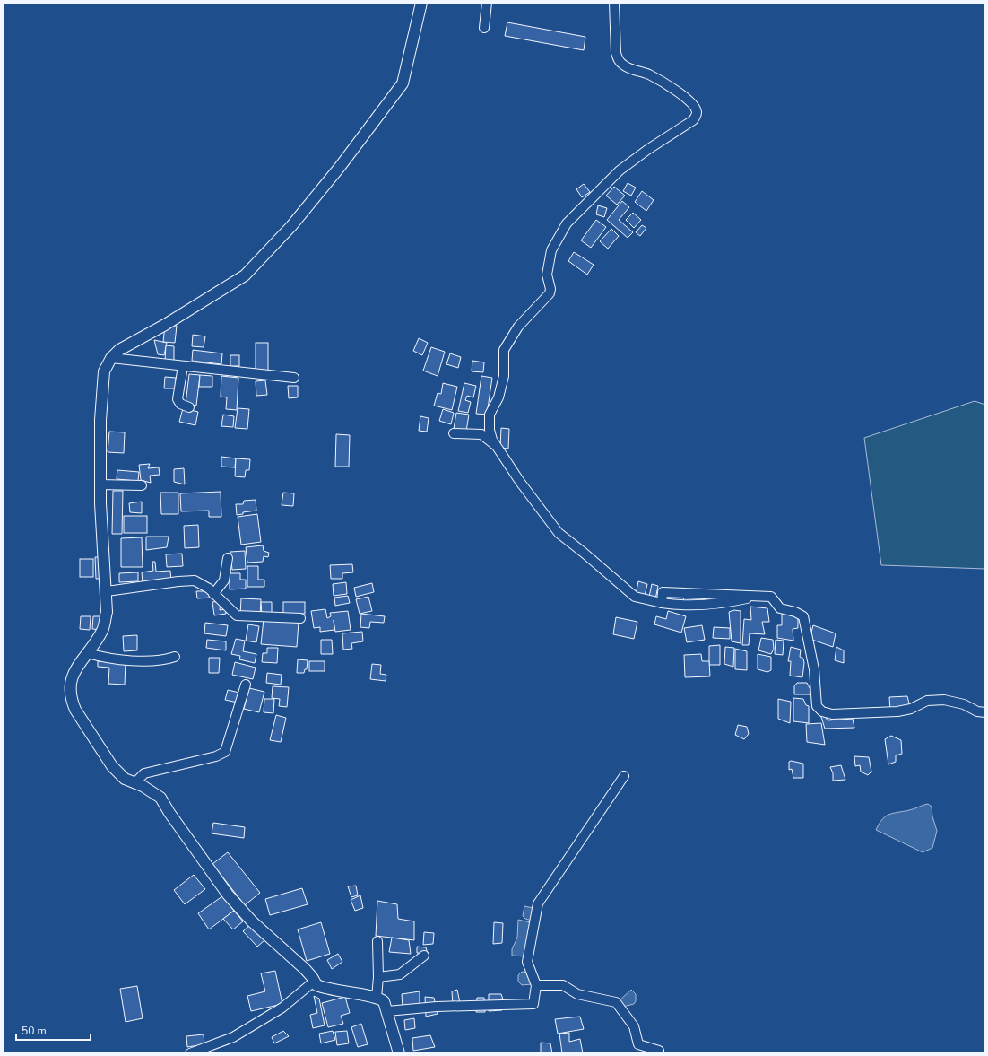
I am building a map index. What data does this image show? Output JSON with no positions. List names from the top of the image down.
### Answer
{
  "scale_bar": "50 m"
}
